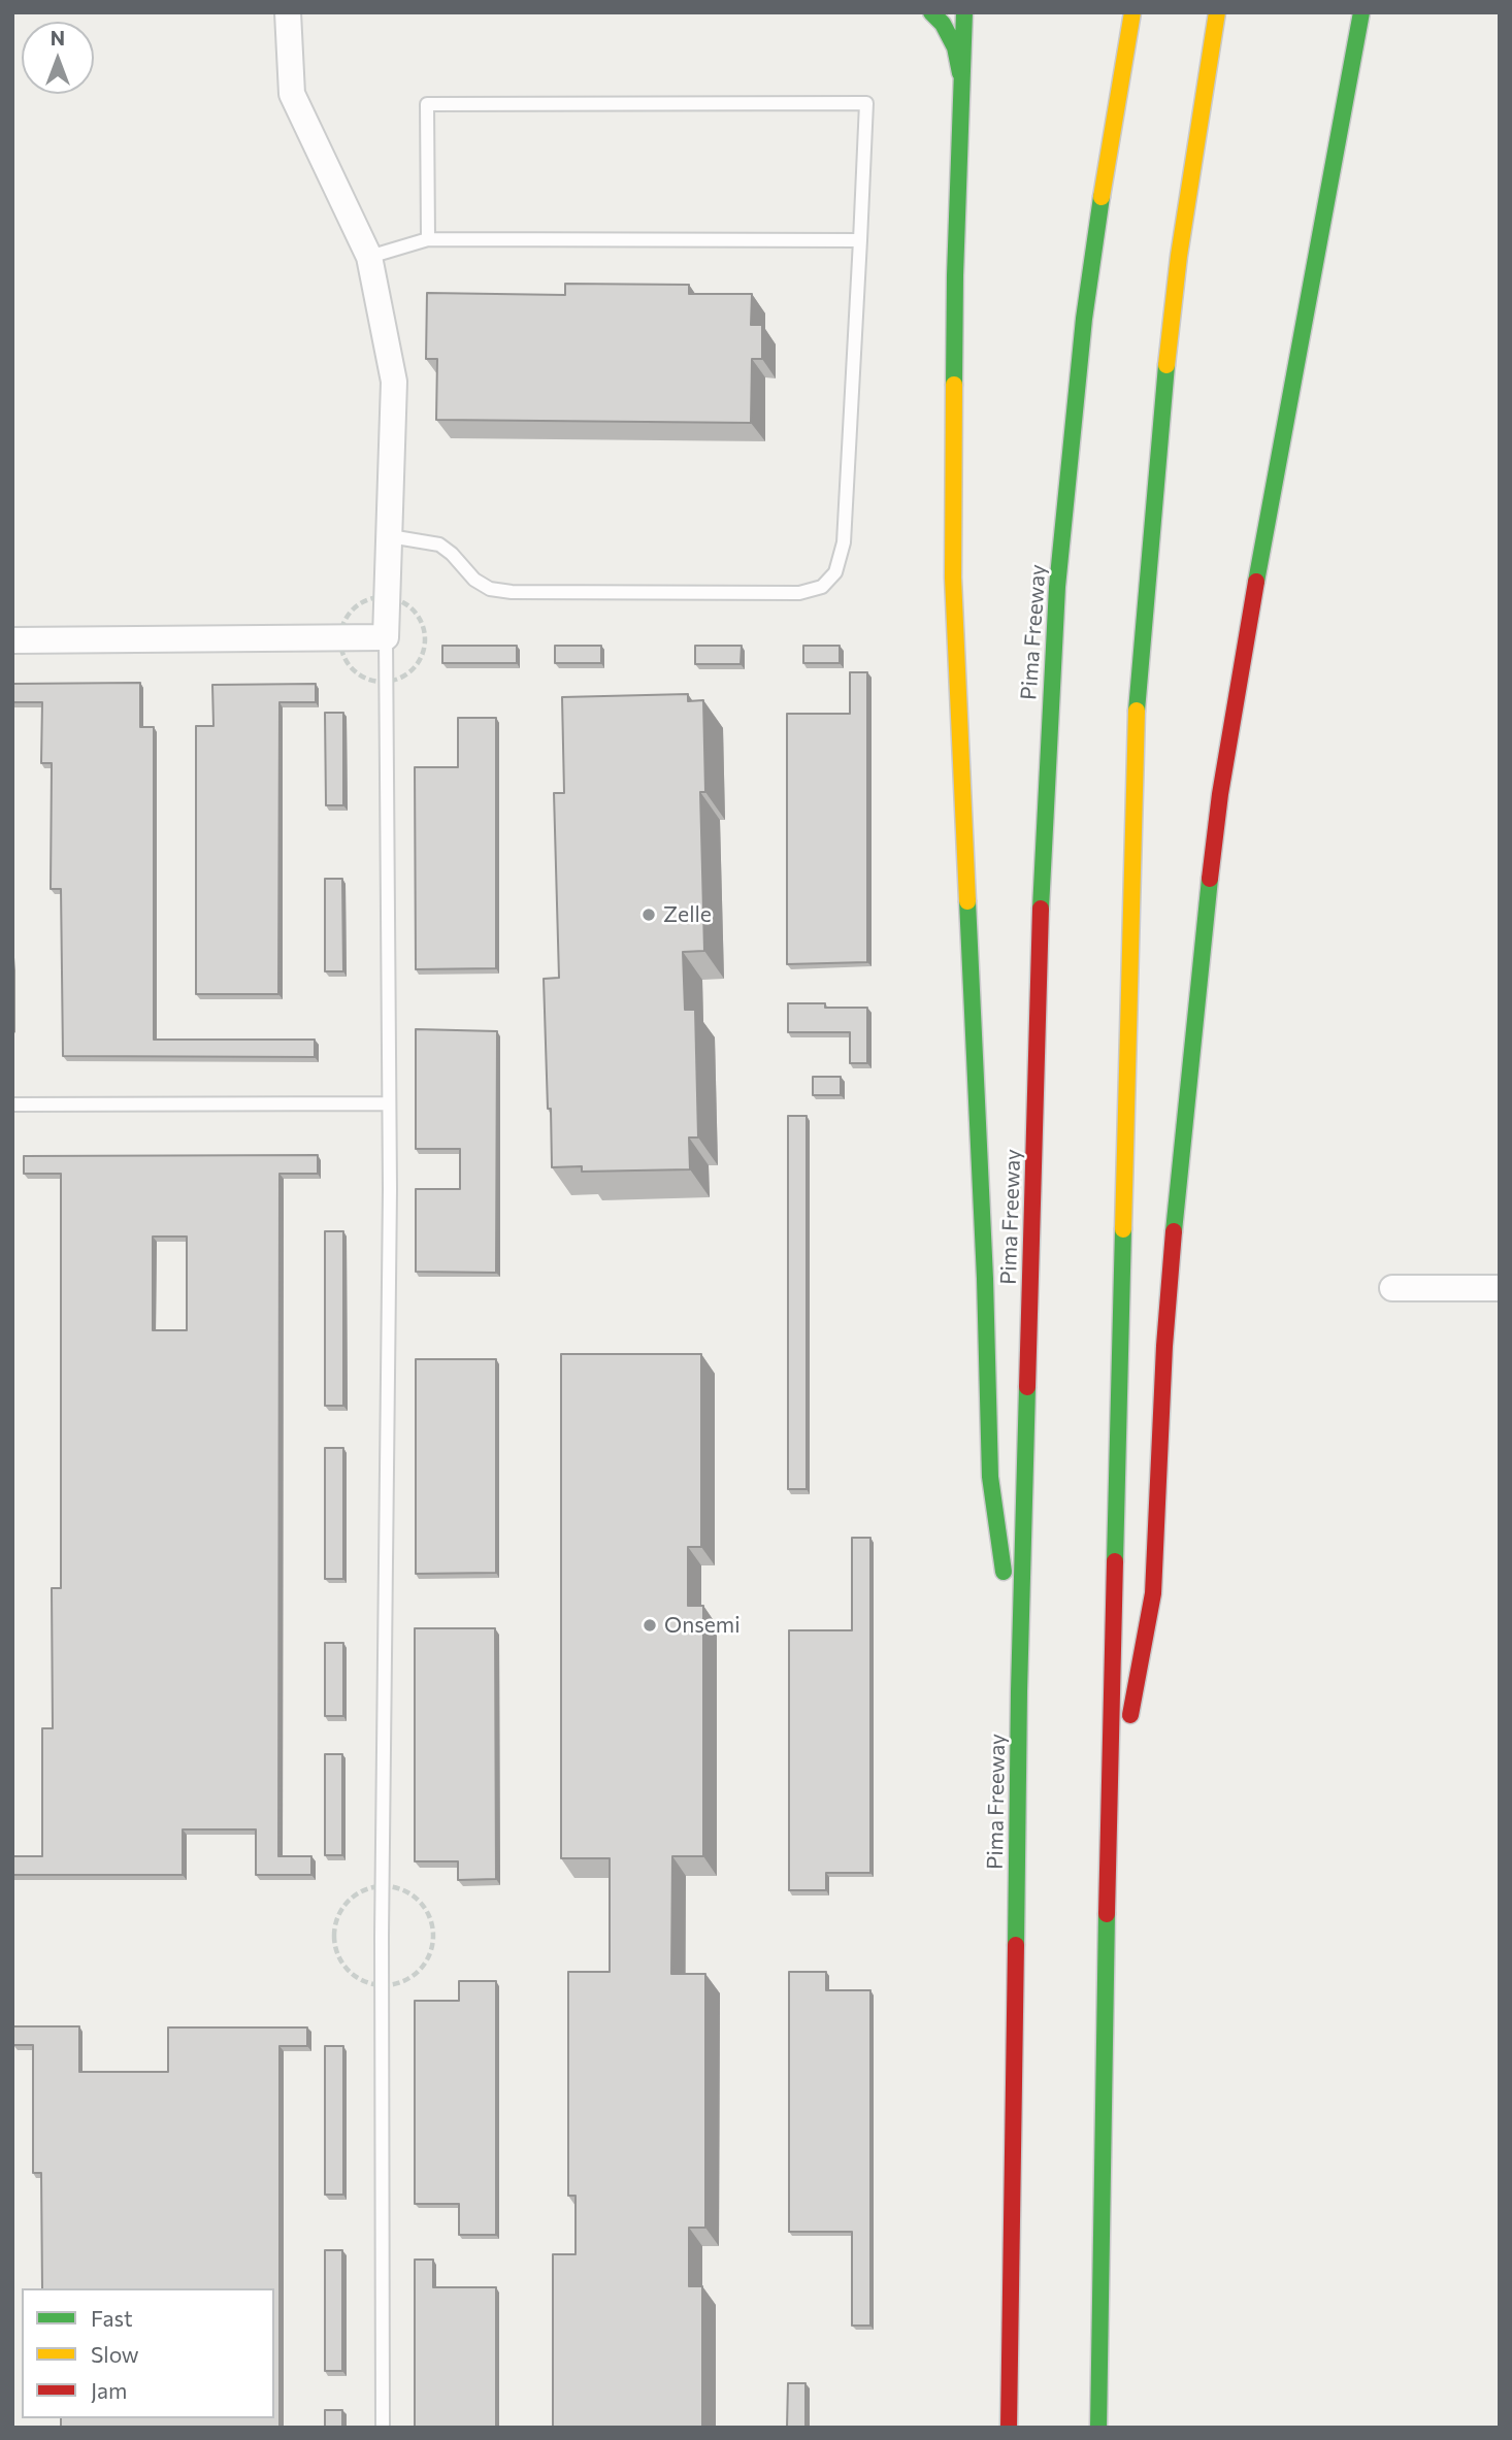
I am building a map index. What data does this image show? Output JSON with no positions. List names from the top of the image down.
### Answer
{
  "streets": {
    "main road": ["Pima Freeway"]
  },
  "places": ["Zelle", "Onsemi"],
  "legend": ["Fast", "Slow", "Jam"],
  "north": "top"
}
